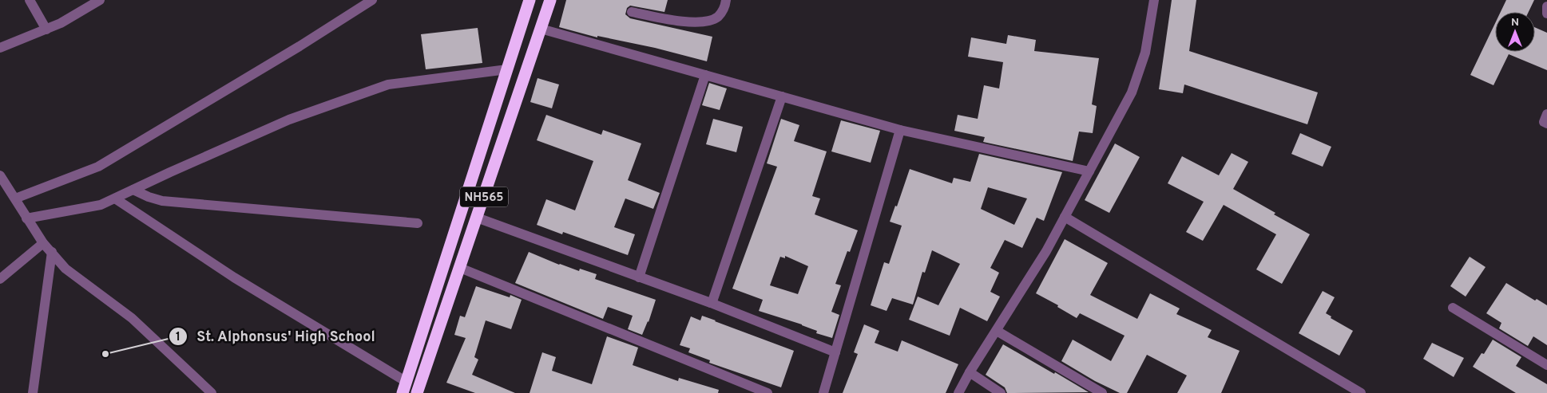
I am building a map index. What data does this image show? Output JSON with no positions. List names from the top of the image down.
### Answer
{
  "streets": {
    "highway": ["NH565"]
  },
  "places": ["St. Alphonsus' High School"],
  "north": "top"
}
